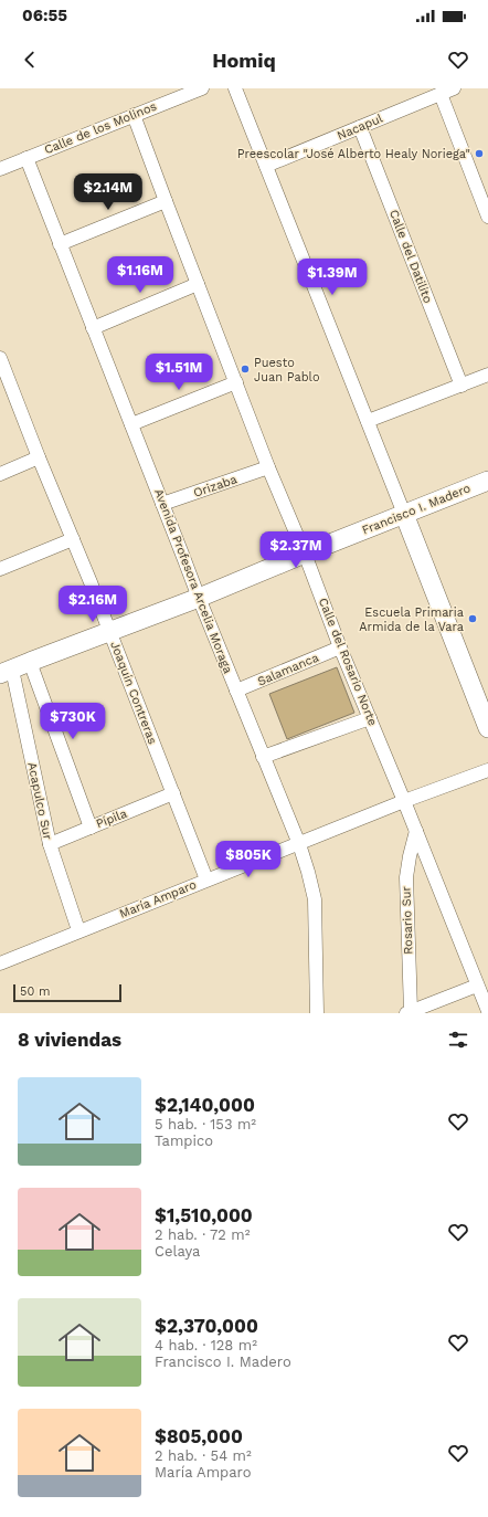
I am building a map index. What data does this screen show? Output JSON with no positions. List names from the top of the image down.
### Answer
{
  "streets": {
    "street": [
      "Nacapul",
      "Calle de los Molinos",
      "Calle del Datilito",
      "Orizaba",
      "Francisco I. Madero",
      "Avenida Profesora Arcelia Moraga",
      "Calle del Rosario Norte",
      "Salamanca",
      "Joaquín Contreras",
      "Acapulco Sur",
      "Pípila",
      "María Amparo",
      "Rosario Sur"
    ]
  },
  "crossings": [
    ["Nacapul", "Calle del Datilito"],
    ["Calle de los Molinos", "Avenida Profesora Arcelia Moraga"],
    ["Calle de los Molinos", "Calle del Rosario Norte"],
    ["Orizaba", "Avenida Profesora Arcelia Moraga"],
    ["Orizaba", "Calle del Rosario Norte"],
    ["Francisco I. Madero", "Avenida Profesora Arcelia Moraga"],
    ["Francisco I. Madero", "Calle del Rosario Norte"],
    ["Francisco I. Madero", "Joaquín Contreras"],
    ["Francisco I. Madero", "Acapulco Sur"],
    ["Avenida Profesora Arcelia Moraga", "Salamanca"],
    ["Avenida Profesora Arcelia Moraga", "María Amparo"],
    ["Calle del Rosario Norte", "Salamanca"],
    ["Calle del Rosario Norte", "María Amparo"],
    ["Calle del Rosario Norte", "Rosario Sur"],
    ["Joaquín Contreras", "Pípila"],
    ["Joaquín Contreras", "María Amparo"],
    ["Acapulco Sur", "Pípila"],
    ["Acapulco Sur", "María Amparo"]
  ],
  "places": ["Preescolar \"José Alberto Healy Noriega\"", "Puesto Juan Pablo", "Escuela Primaria Armida de la Vara"],
  "scale_bar": "50 m",
  "page": {
    "status": "06:55",
    "header": "Homiq",
    "price": [
      "$2.14M",
      "$1.16M",
      "$1.39M",
      "$1.51M",
      "$2.37M",
      "$2.16M",
      "$730K",
      "$805K"
    ],
    "scale": "50 m",
    "heading": "8 viviendas",
    "list": [
      {
        "name": "$2,140,000",
        "note": "5 hab. · 153 m² · Tampico"
      },
      {
        "name": "$1,510,000",
        "note": "2 hab. · 72 m² · Celaya"
      },
      {
        "name": "$2,370,000",
        "note": "4 hab. · 128 m² · Francisco I. Madero"
      },
      {
        "name": "$805,000",
        "note": "2 hab. · 54 m² · María Amparo"
      }
    ]
  }
}
